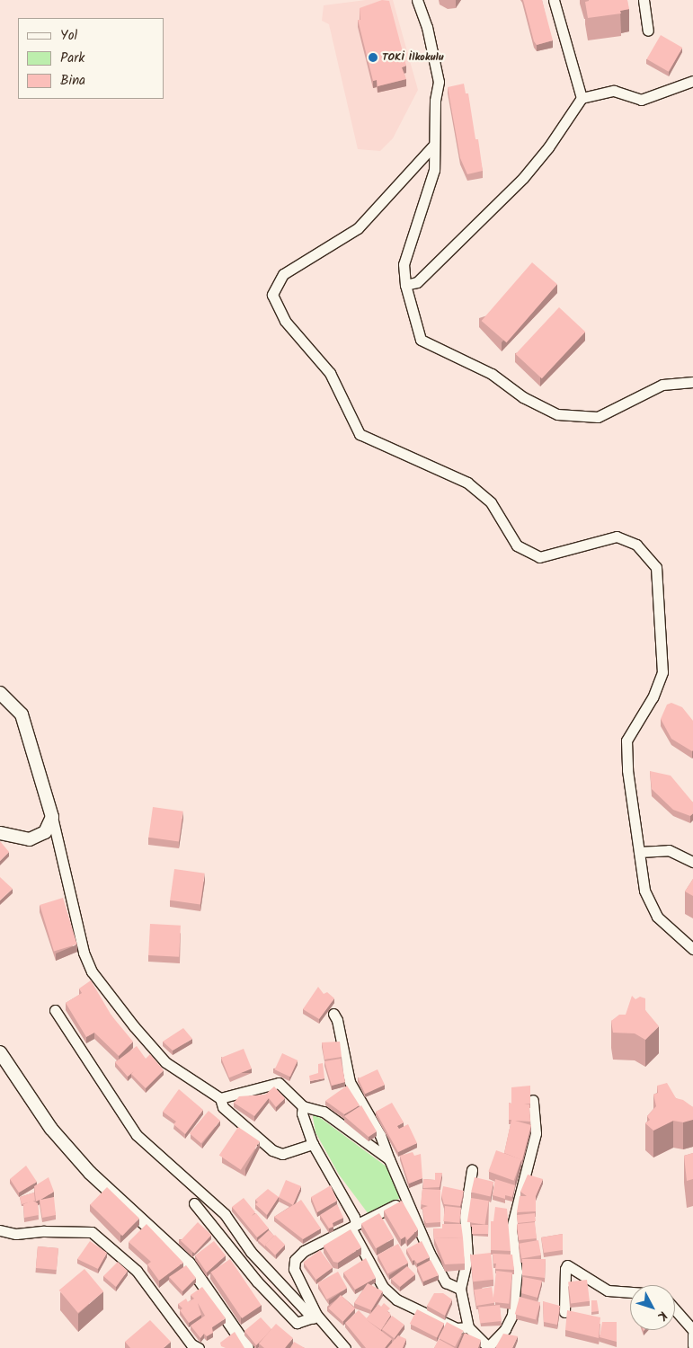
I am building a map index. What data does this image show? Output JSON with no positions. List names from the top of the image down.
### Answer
{
  "places": ["TOKİ İlkokulu"],
  "legend": ["Yol", "Park", "Bina"],
  "north": "bottom right"
}
